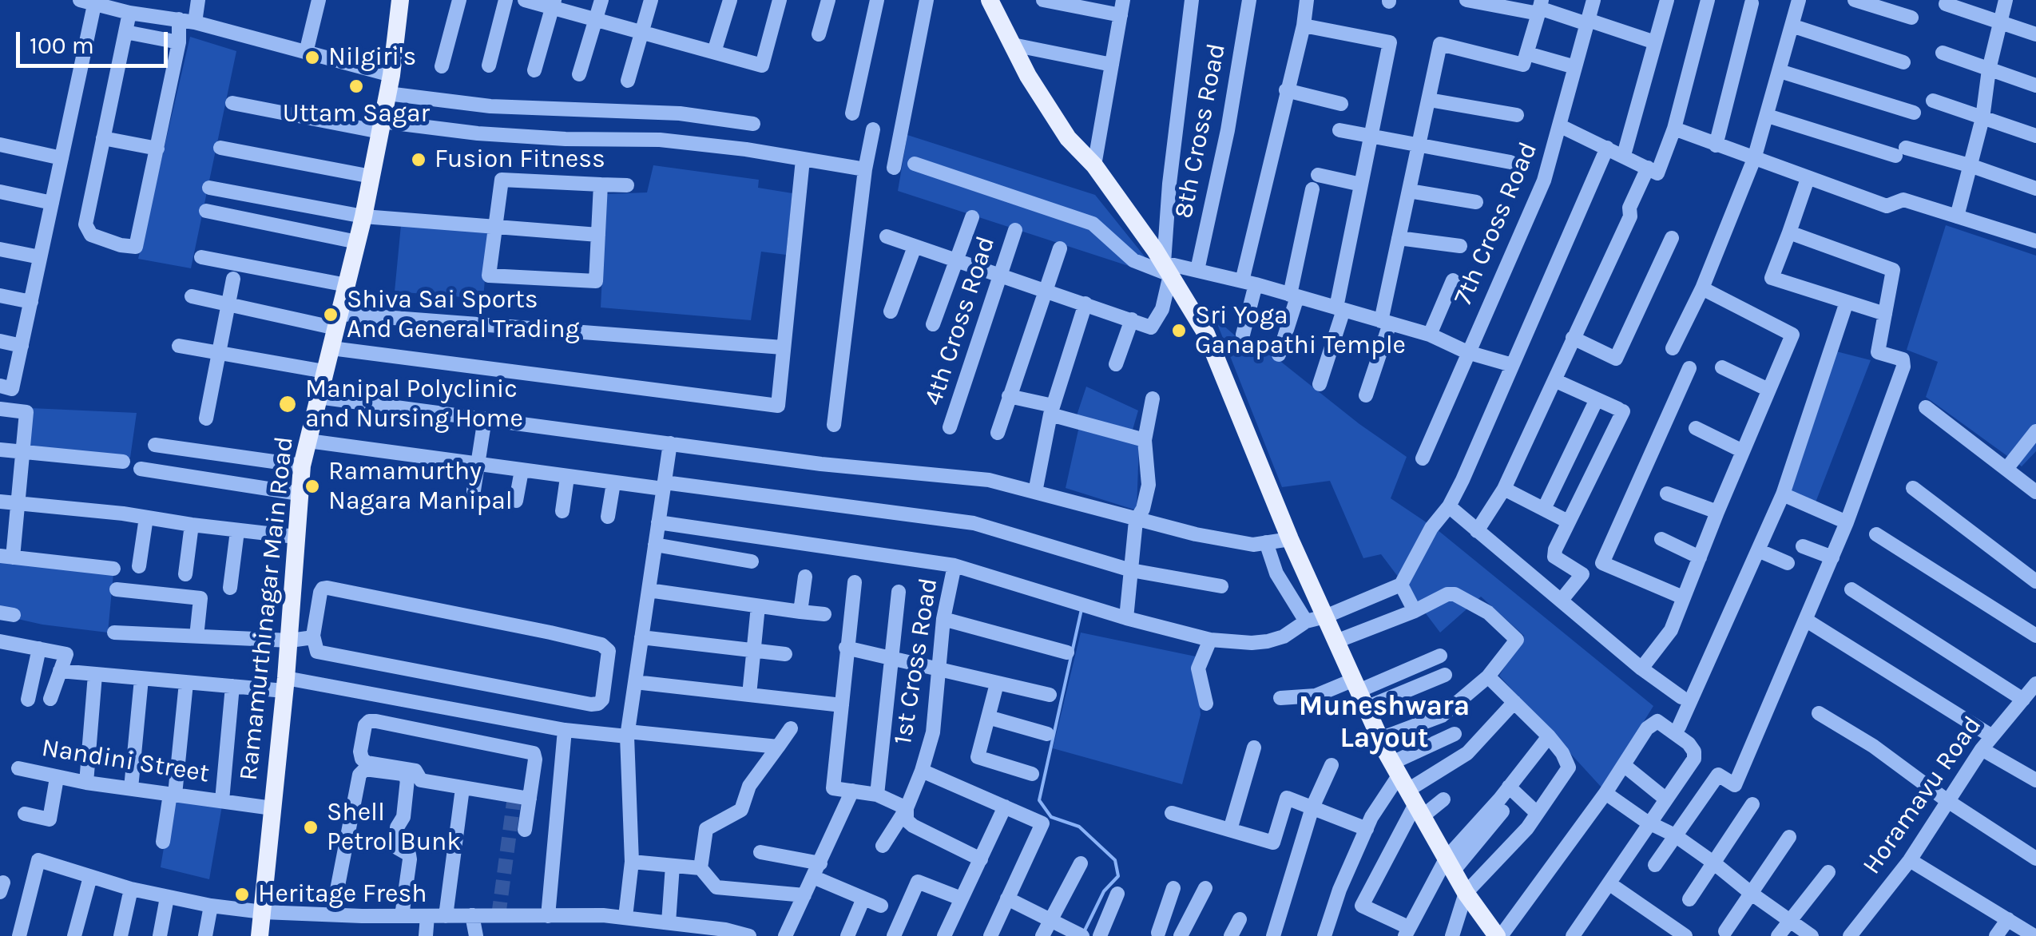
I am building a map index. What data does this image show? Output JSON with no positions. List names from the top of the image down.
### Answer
{
  "streets": {
    "main road": ["Ramamurthinagar Main Road"],
    "street": [
      "8th Cross Road",
      "7th Cross Road",
      "4th Cross Road",
      "1st Cross Road",
      "Nandini Street",
      "Horamavu Road"
    ]
  },
  "crossings": [
    ["Ramamurthinagar Main Road", "Nandini Street"]
  ],
  "districts": ["Muneshwara Layout"],
  "places": [
    "Nilgiri's",
    "Uttam Sagar",
    "Fusion Fitness",
    "Shiva Sai Sports And General Trading",
    "Sri Yoga Ganapathi Temple",
    "Manipal Polyclinic and Nursing Home",
    "Ramamurthy Nagara Manipal",
    "Shell Petrol Bunk",
    "Heritage Fresh"
  ],
  "scale_bar": "100 m"
}
